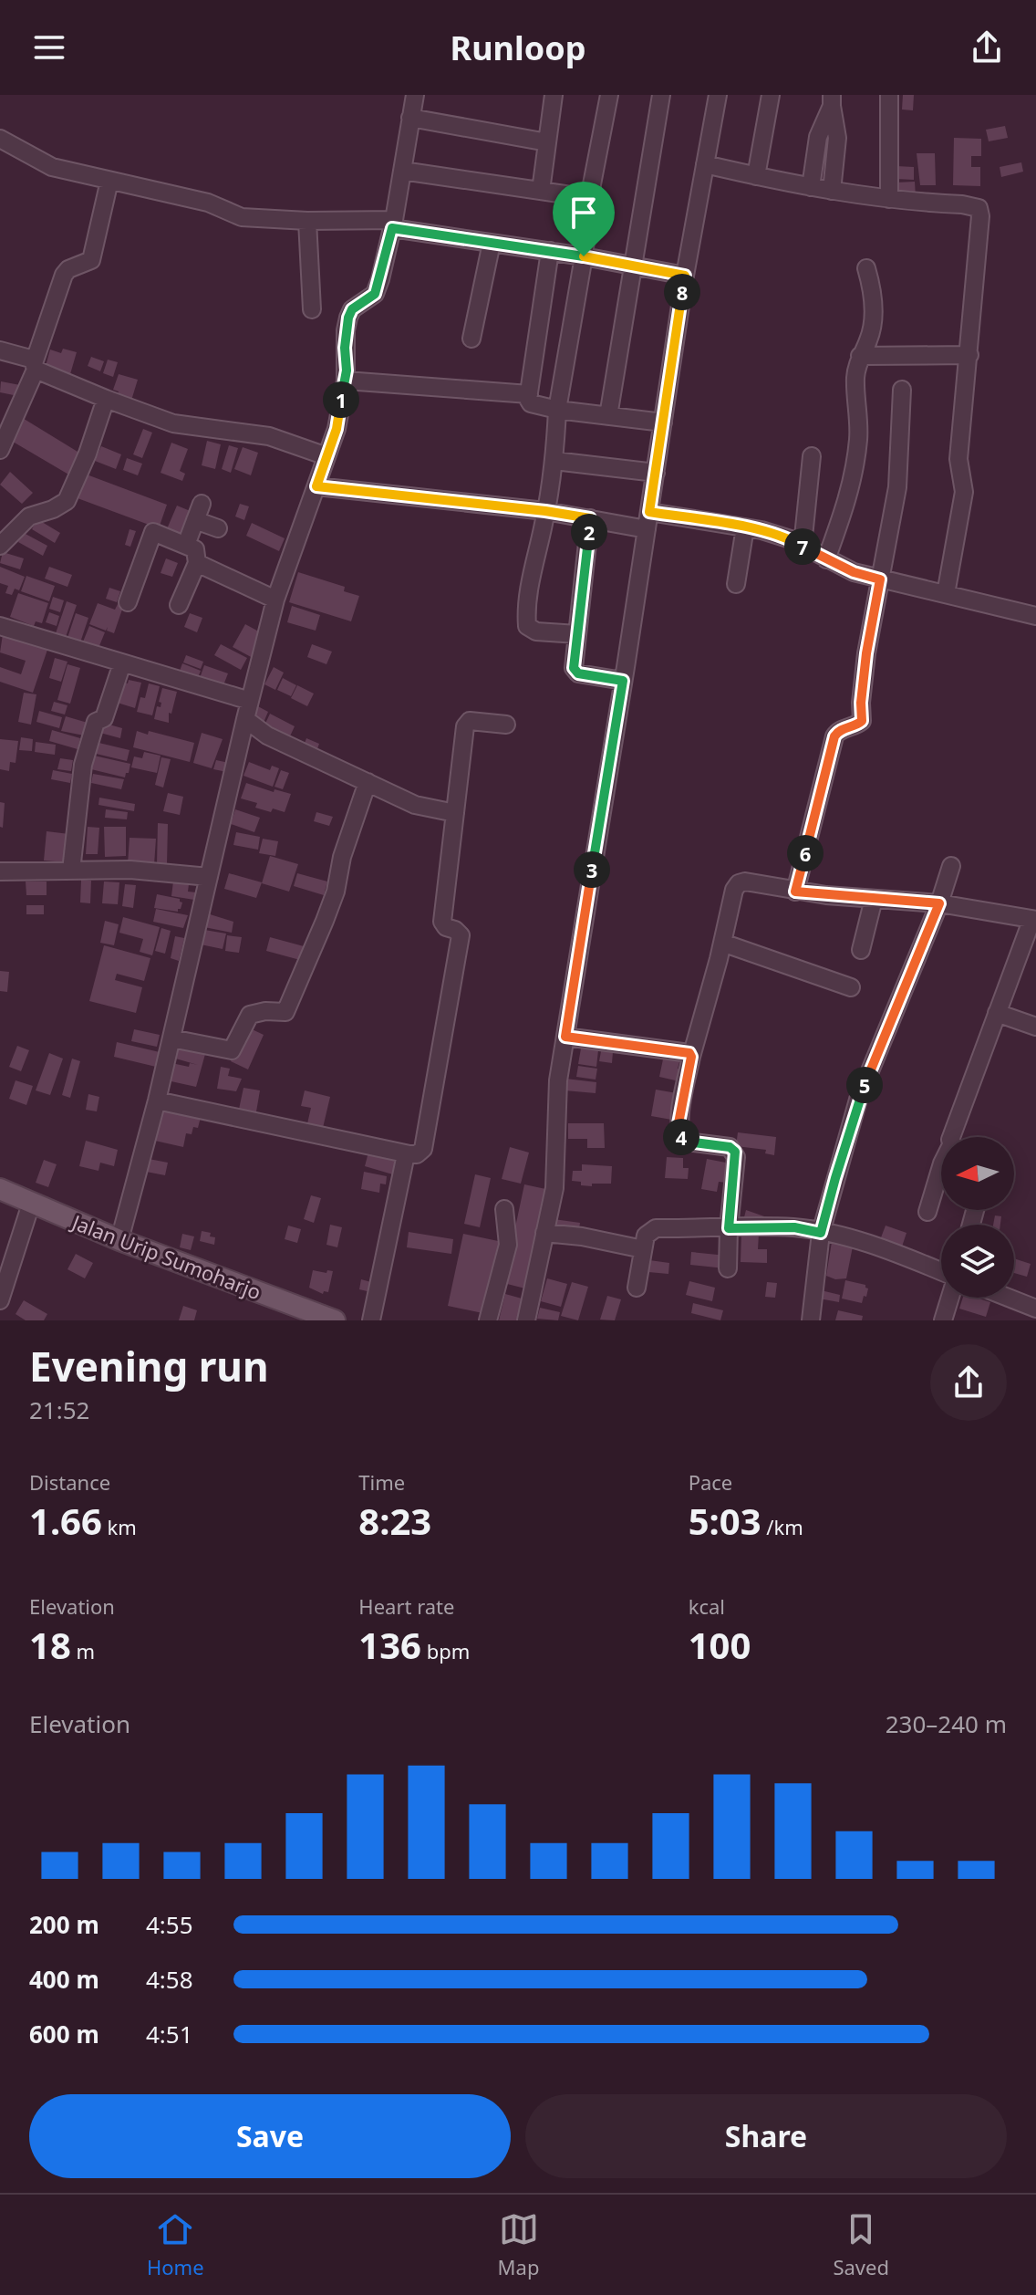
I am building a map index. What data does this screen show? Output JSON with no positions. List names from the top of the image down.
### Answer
{
  "streets": {
    "main road": ["Jalan Urip Sumoharjo"]
  },
  "north": "left",
  "page": {
    "header": "Runloop",
    "pins": [
      "8",
      "1",
      "2",
      "7",
      "6",
      "3",
      "5",
      "4"
    ],
    "heading": ["Evening run", "21:52"],
    "stats": [
      ["Distance", "1.66 km"],
      ["Time", "8:23"],
      ["Pace", "5:03 /km"],
      ["Elevation", "18 m"],
      ["Heart rate", "136 bpm"],
      ["kcal", "100"]
    ],
    "chart": ["Elevation", "230–240 m"],
    "list": [
      {
        "name": "200 m",
        "note": "4:55"
      },
      {
        "name": "400 m",
        "note": "4:58"
      },
      {
        "name": "600 m",
        "note": "4:51"
      }
    ],
    "buttons": ["Save", "Share"],
    "tabs": ["Home", "Map", "Saved"]
  }
}
